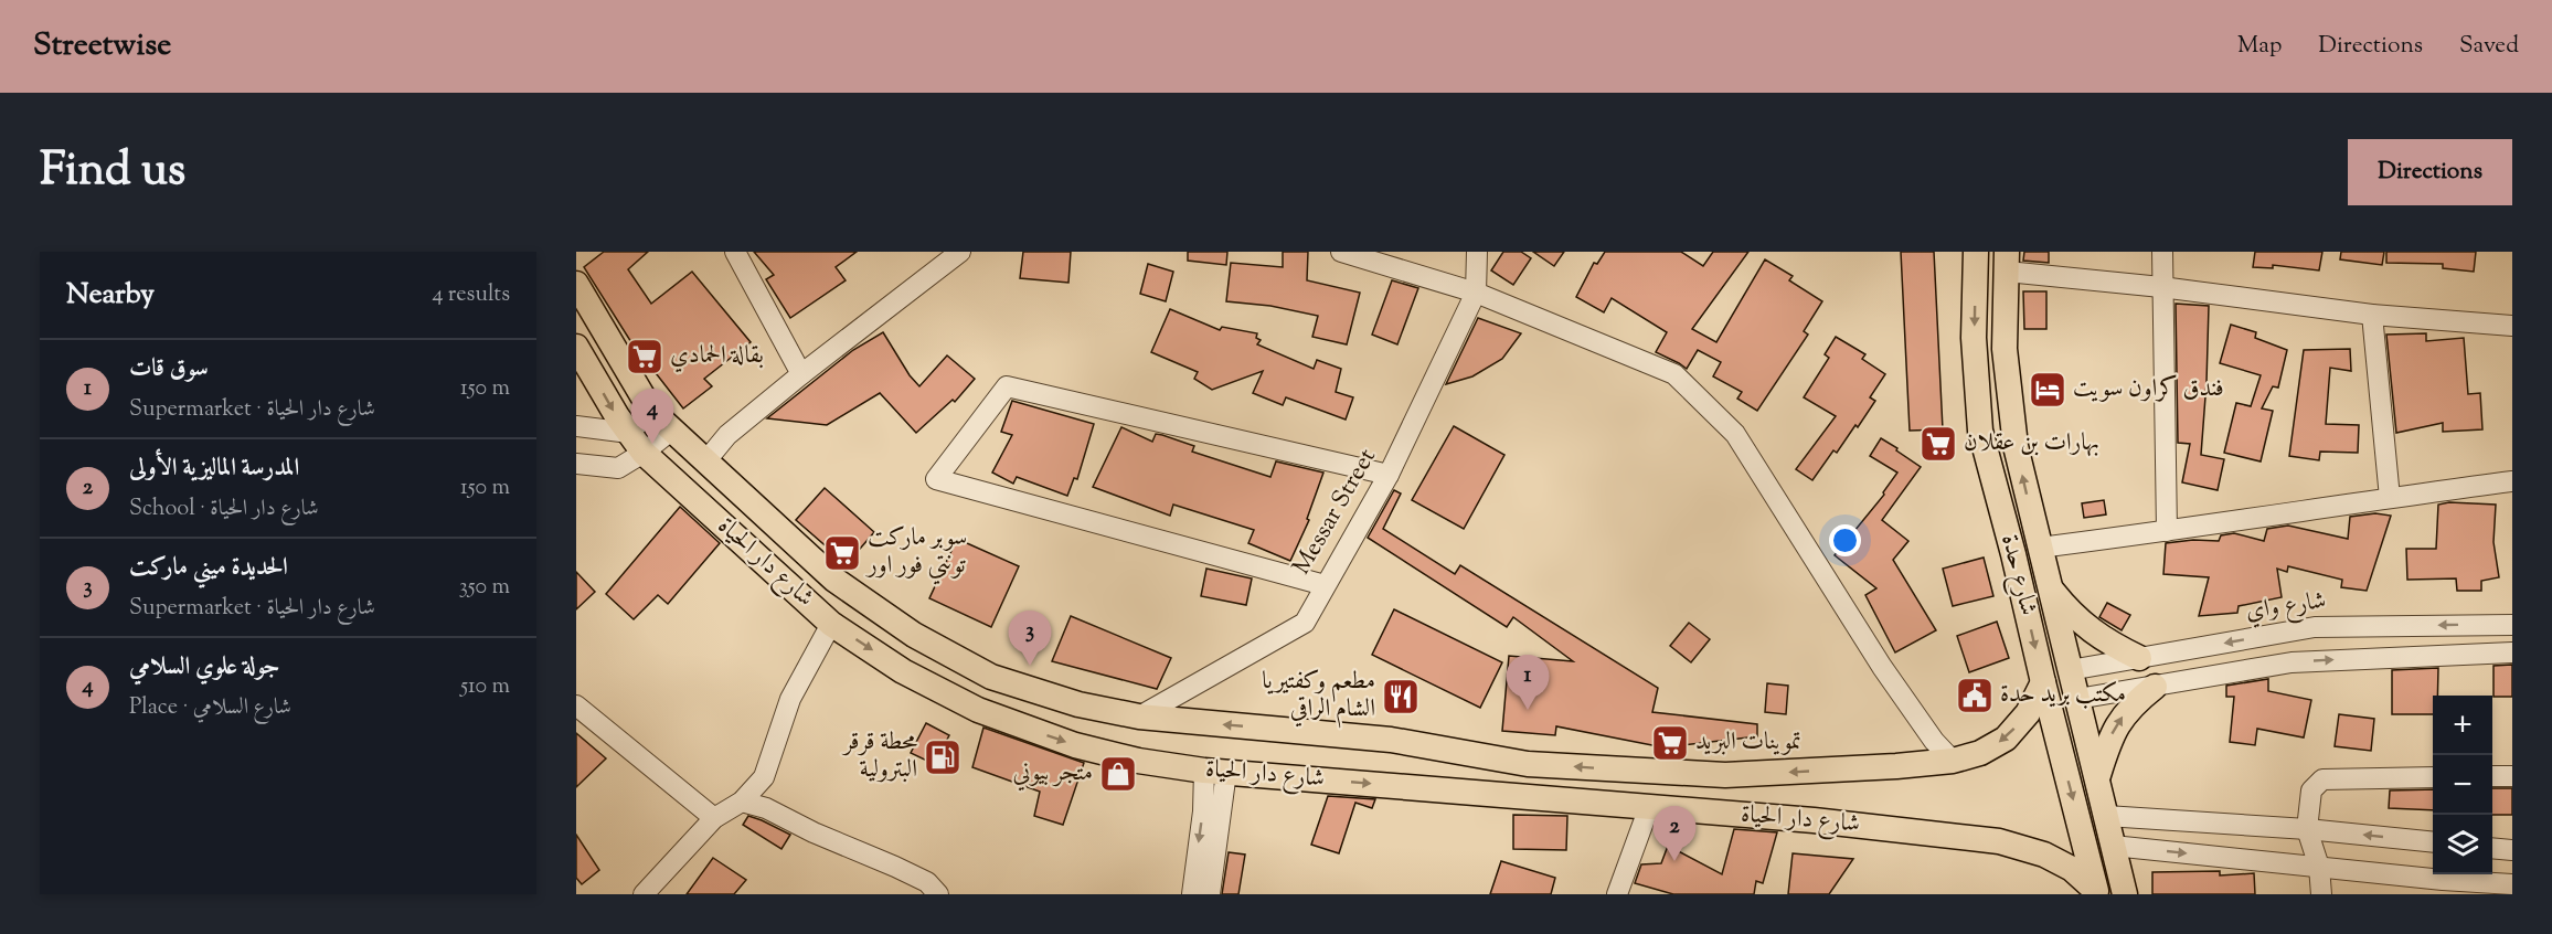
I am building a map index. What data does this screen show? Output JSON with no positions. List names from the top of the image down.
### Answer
{
  "streets": {
    "main road": ["شارع دار الحياة", "شارع حدة"],
    "street": ["Messar Street", "شارع واي"]
  },
  "crossings": [
    ["Messar Street", "شارع دار الحياة"],
    ["شارع دار الحياة", "شارع حدة"],
    ["شارع حدة", "شارع واي"]
  ],
  "places": {
    "supermarket": [
      "بقالة الحمادي",
      "بهارات بن عقلان",
      "سوبر ماركت تونتي فور اور",
      "تموينات البريد"
    ],
    "hotel": ["فندق كراون سويت"],
    "public building": ["مكتب بريد حدة"],
    "restaurant": ["مطعم وكفتيريا الشام الراقي"],
    "fuel station": ["محطة قرقر البترولية"],
    "shop": ["متجر بيوني"]
  },
  "page": {
    "header": "Streetwise",
    "nav": ["Map", "Directions", "Saved"],
    "title": "Find us",
    "buttons": "Directions",
    "heading": ["Nearby", "4 results"],
    "list": [
      {
        "mark": "1",
        "name": "سوق قات",
        "note": "Supermarket · شارع دار الحياة",
        "value": "150 m"
      },
      {
        "mark": "2",
        "name": "المدرسة الماليزية الأولى",
        "note": "School · شارع دار الحياة",
        "value": "150 m"
      },
      {
        "mark": "3",
        "name": "الحديدة ميني ماركت",
        "note": "Supermarket · شارع دار الحياة",
        "value": "350 m"
      },
      {
        "mark": "4",
        "name": "جولة علوي السلامي",
        "note": "Place · شارع السلامي",
        "value": "510 m"
      }
    ],
    "pins": [
      "4",
      "3",
      "1",
      "2"
    ],
    "map_buttons": ["+", "−"]
  }
}
